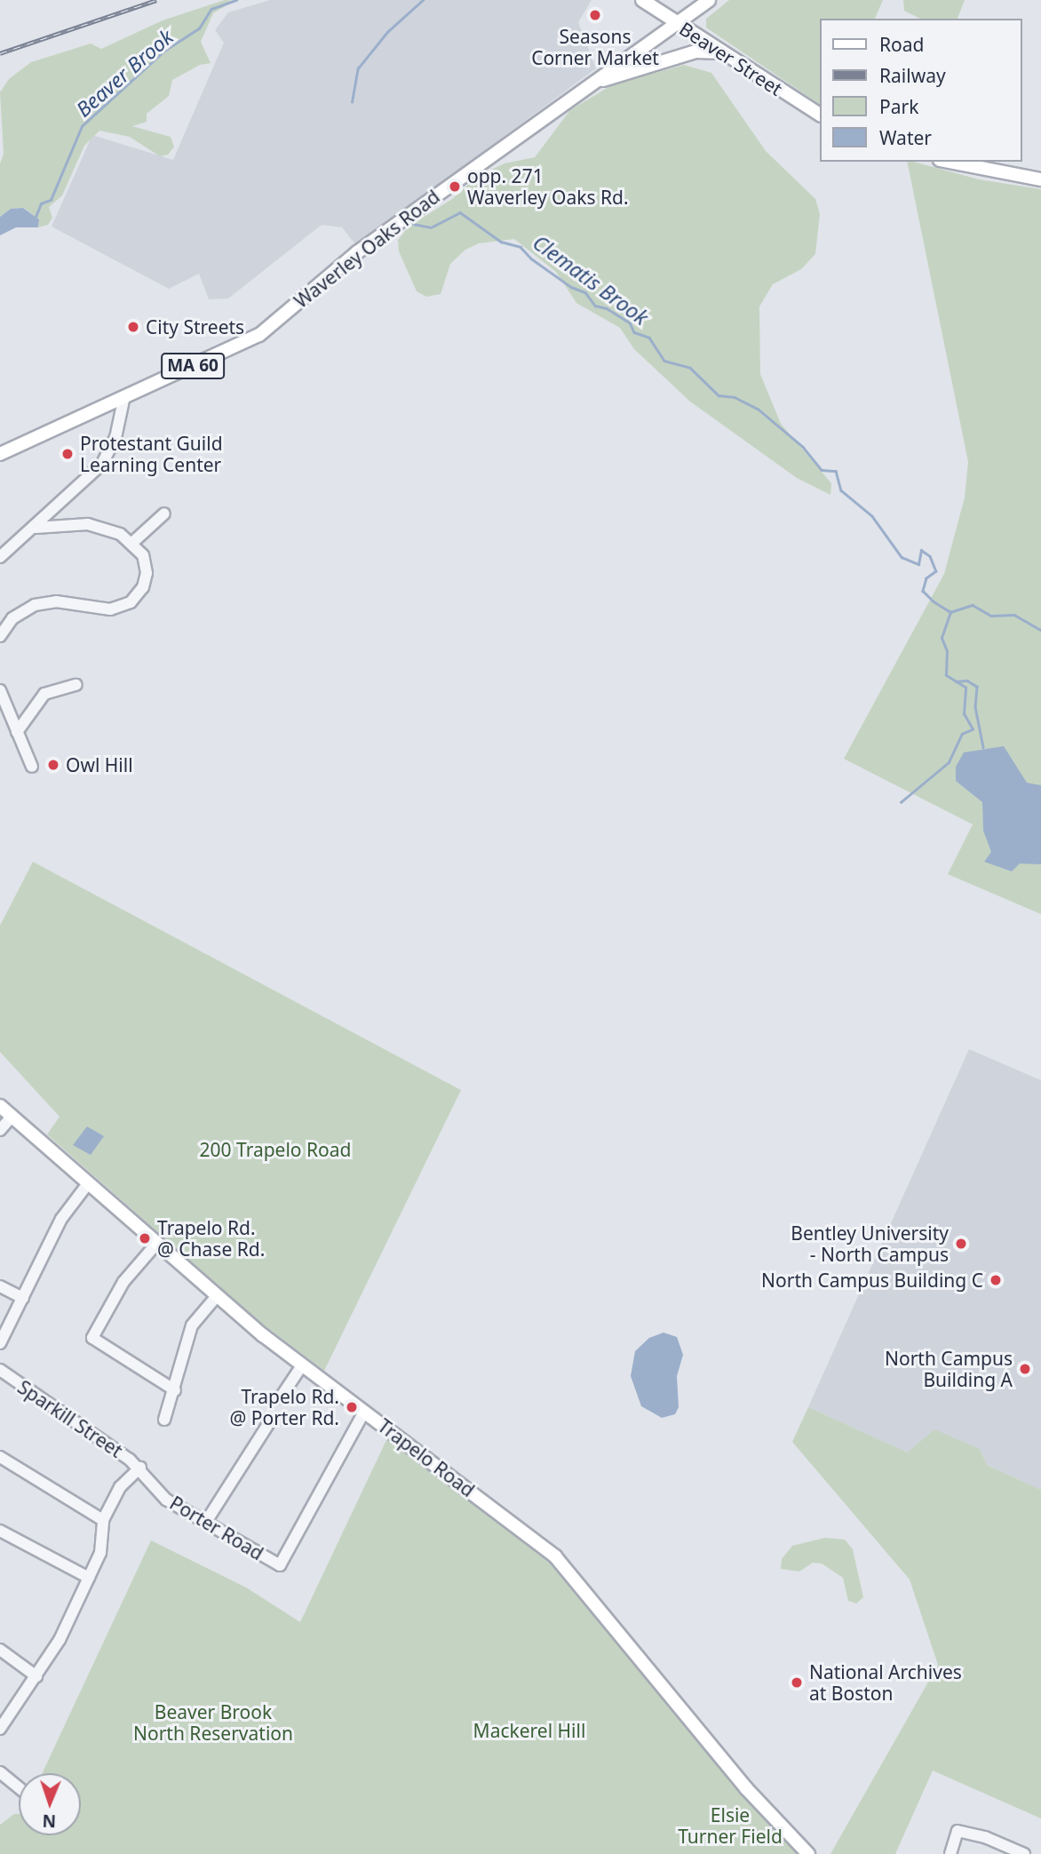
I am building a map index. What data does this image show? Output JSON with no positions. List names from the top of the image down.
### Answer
{
  "streets": {
    "main road": [
      "Beaver Street",
      "Waverley Oaks Road",
      "MA 60",
      "Trapelo Road"
    ],
    "street": ["Sparkill Street", "Porter Road"]
  },
  "crossings": [
    ["Beaver Street", "Waverley Oaks Road"],
    ["Sparkill Street", "Porter Road"],
    ["Trapelo Road", "Porter Road"]
  ],
  "water": ["Beaver Brook", "Clematis Brook"],
  "parks": [
    "200 Trapelo Road",
    "Beaver Brook North Reservation",
    "Mackerel Hill",
    "Elsie Turner Field"
  ],
  "places": [
    "Seasons Corner Market",
    "opp. 271 Waverley Oaks Rd.",
    "City Streets",
    "Protestant Guild Learning Center",
    "Owl Hill",
    "Trapelo Rd. @ Chase Rd.",
    "Bentley University - North Campus",
    "North Campus Building C",
    "North Campus Building A",
    "Trapelo Rd. @ Porter Rd.",
    "National Archives at Boston"
  ],
  "legend": [
    "Road",
    "Railway",
    "Park",
    "Water"
  ],
  "north": "bottom"
}
